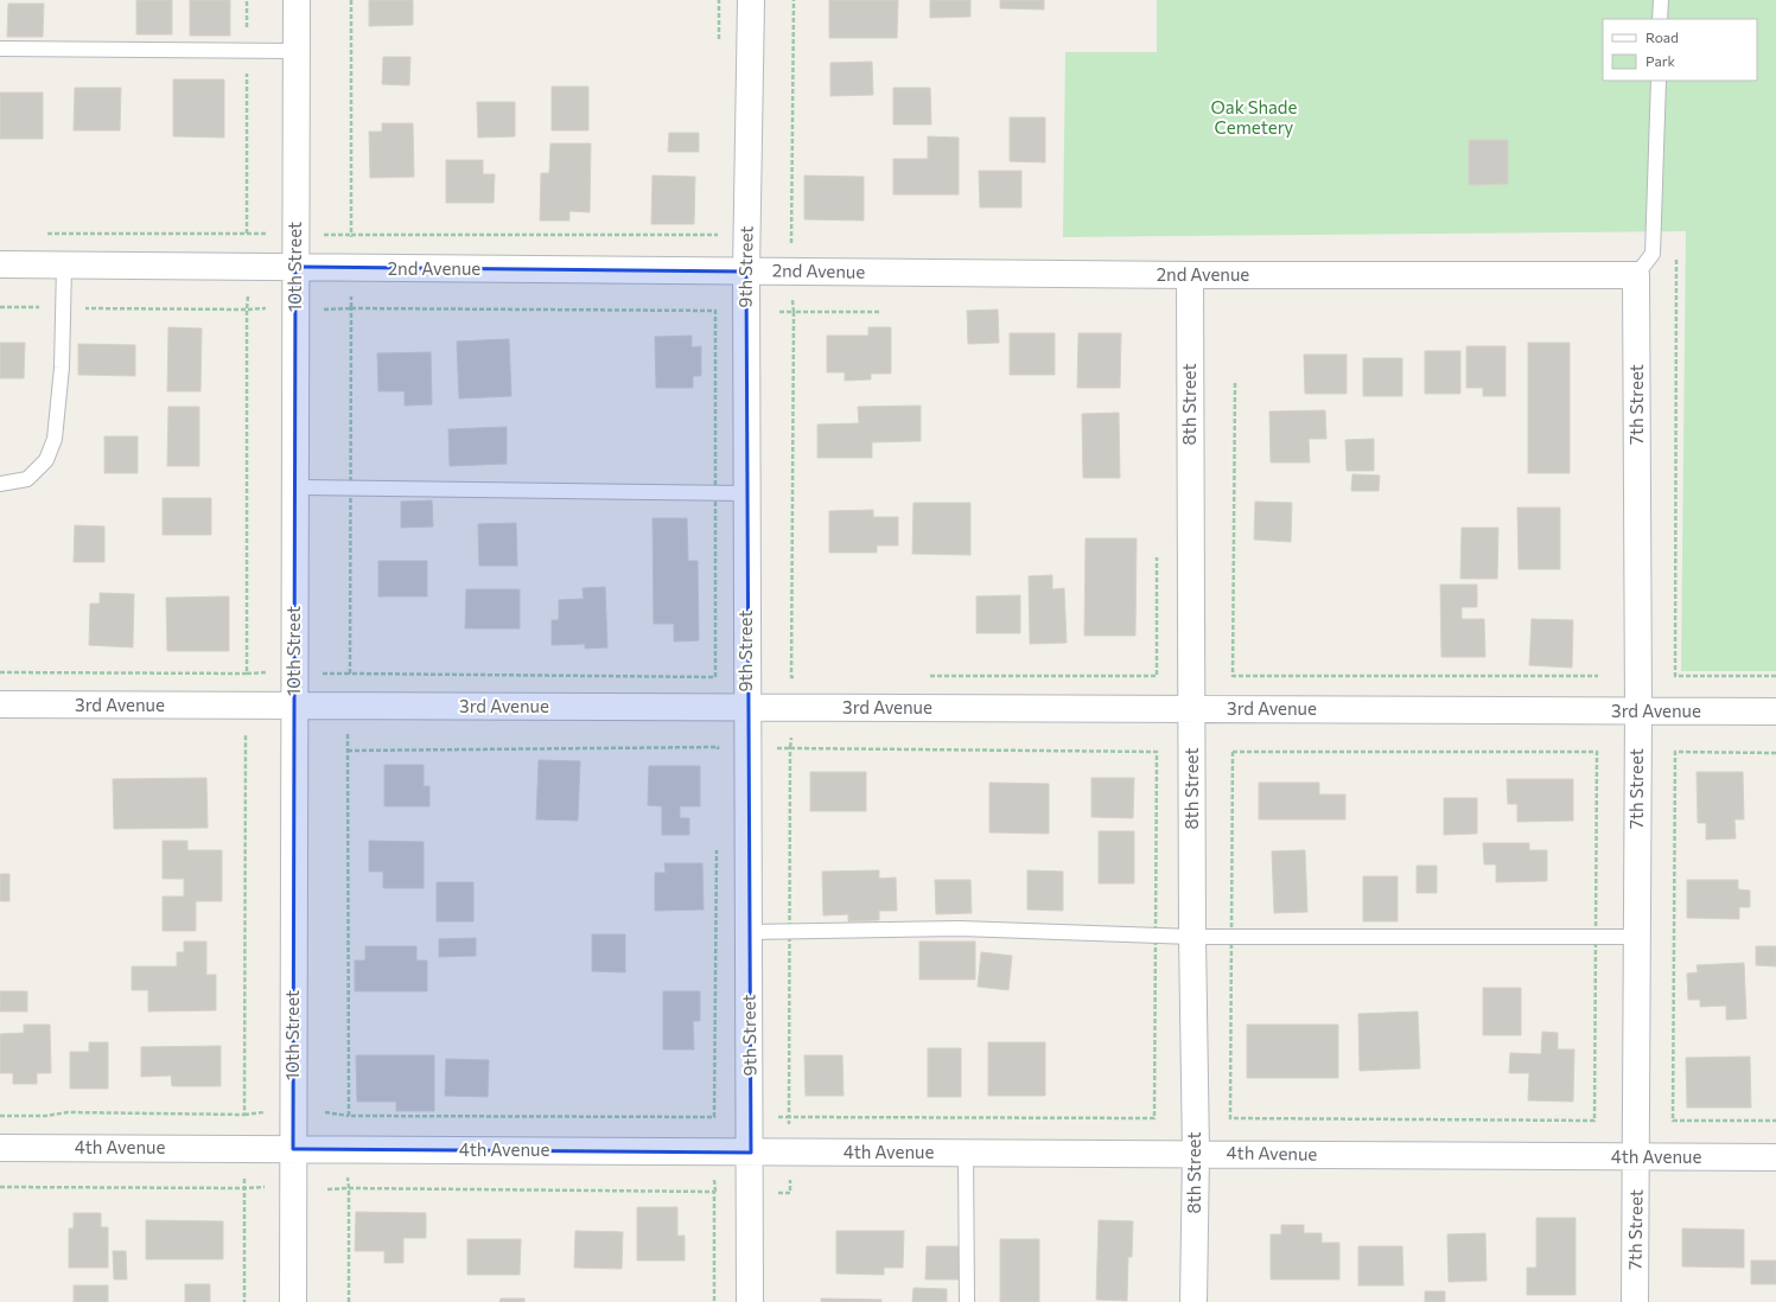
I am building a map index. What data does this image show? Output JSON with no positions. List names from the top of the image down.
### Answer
{
  "streets": {
    "street": [
      "10th Street",
      "9th Street",
      "2nd Avenue",
      "8th Street",
      "7th Street",
      "3rd Avenue",
      "4th Avenue"
    ]
  },
  "crossings": [
    ["10th Street", "2nd Avenue"],
    ["10th Street", "3rd Avenue"],
    ["10th Street", "4th Avenue"],
    ["9th Street", "2nd Avenue"],
    ["9th Street", "3rd Avenue"],
    ["9th Street", "4th Avenue"],
    ["2nd Avenue", "8th Street"],
    ["2nd Avenue", "7th Street"],
    ["8th Street", "3rd Avenue"],
    ["8th Street", "4th Avenue"],
    ["7th Street", "3rd Avenue"],
    ["7th Street", "4th Avenue"]
  ],
  "parks": ["Oak Shade Cemetery"],
  "legend": ["Road", "Park"]
}
